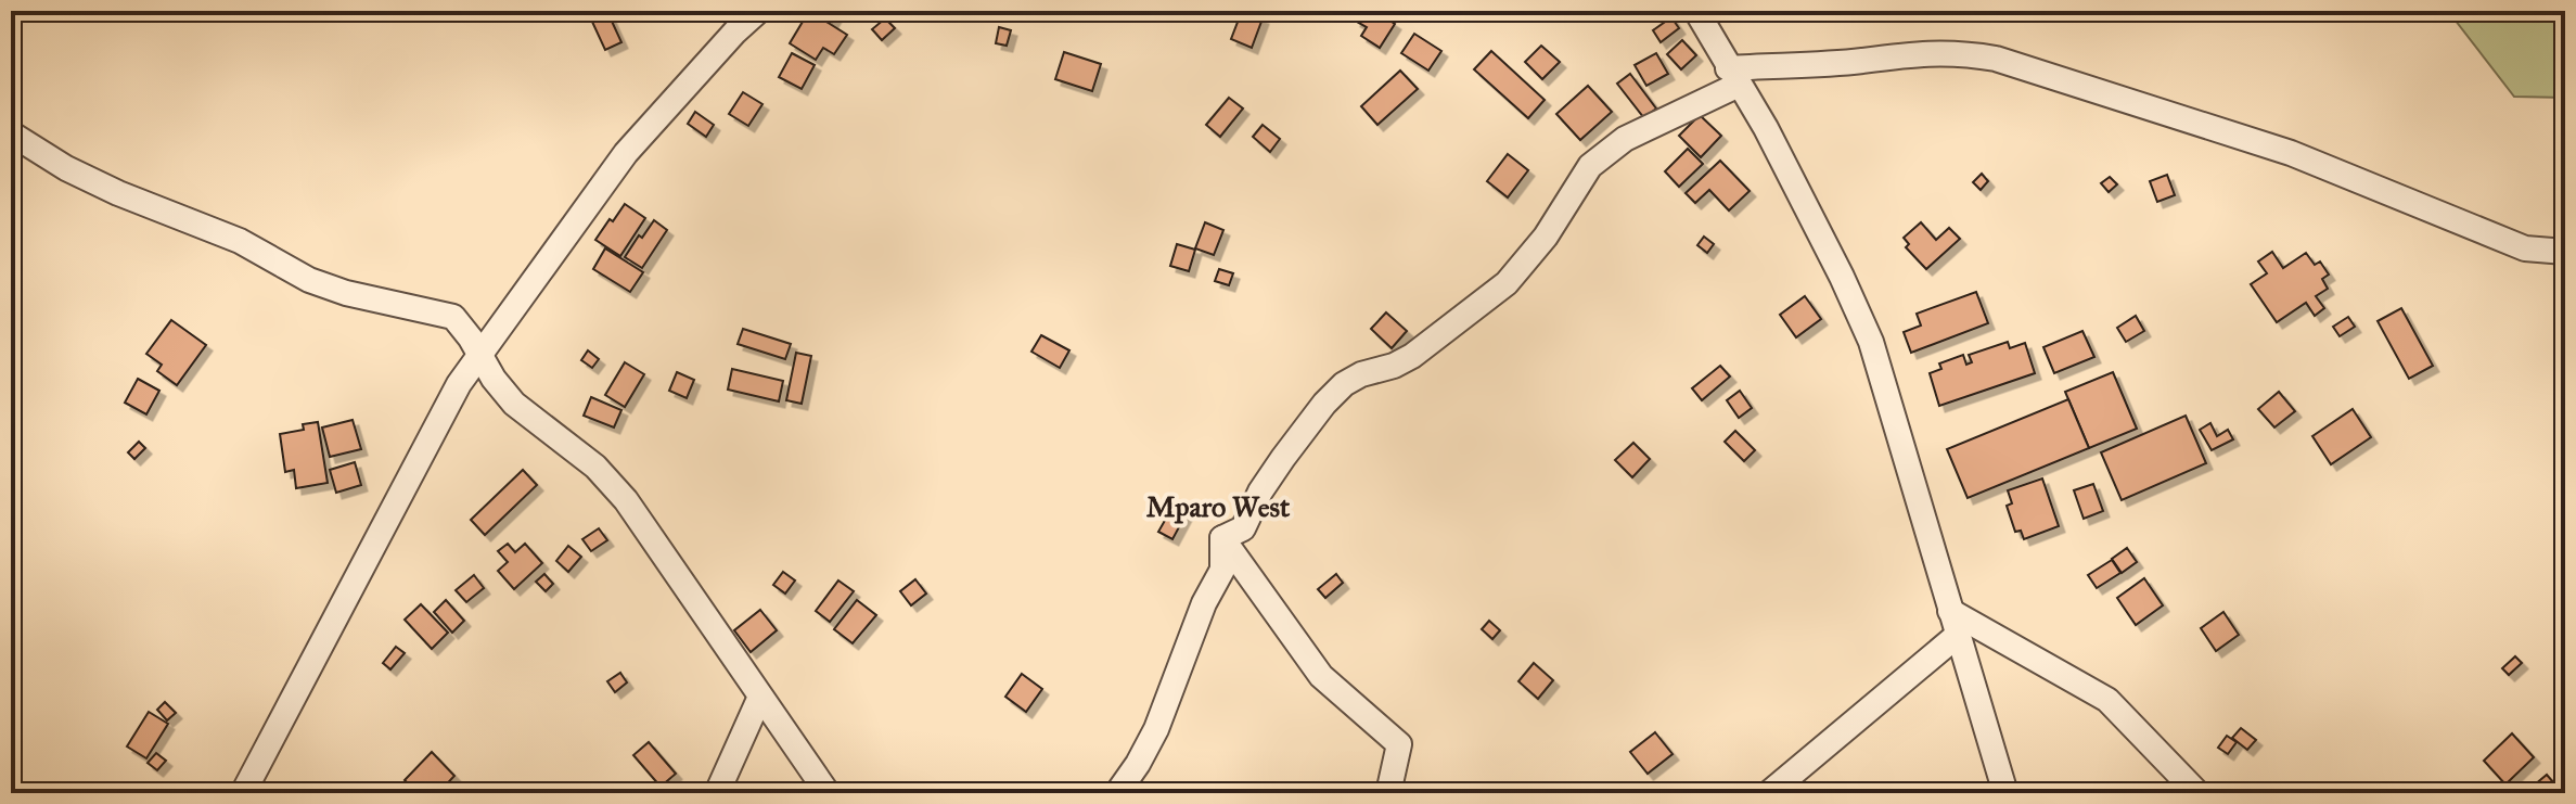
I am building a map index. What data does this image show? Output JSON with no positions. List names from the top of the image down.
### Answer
{
  "districts": ["Mparo West"]
}
